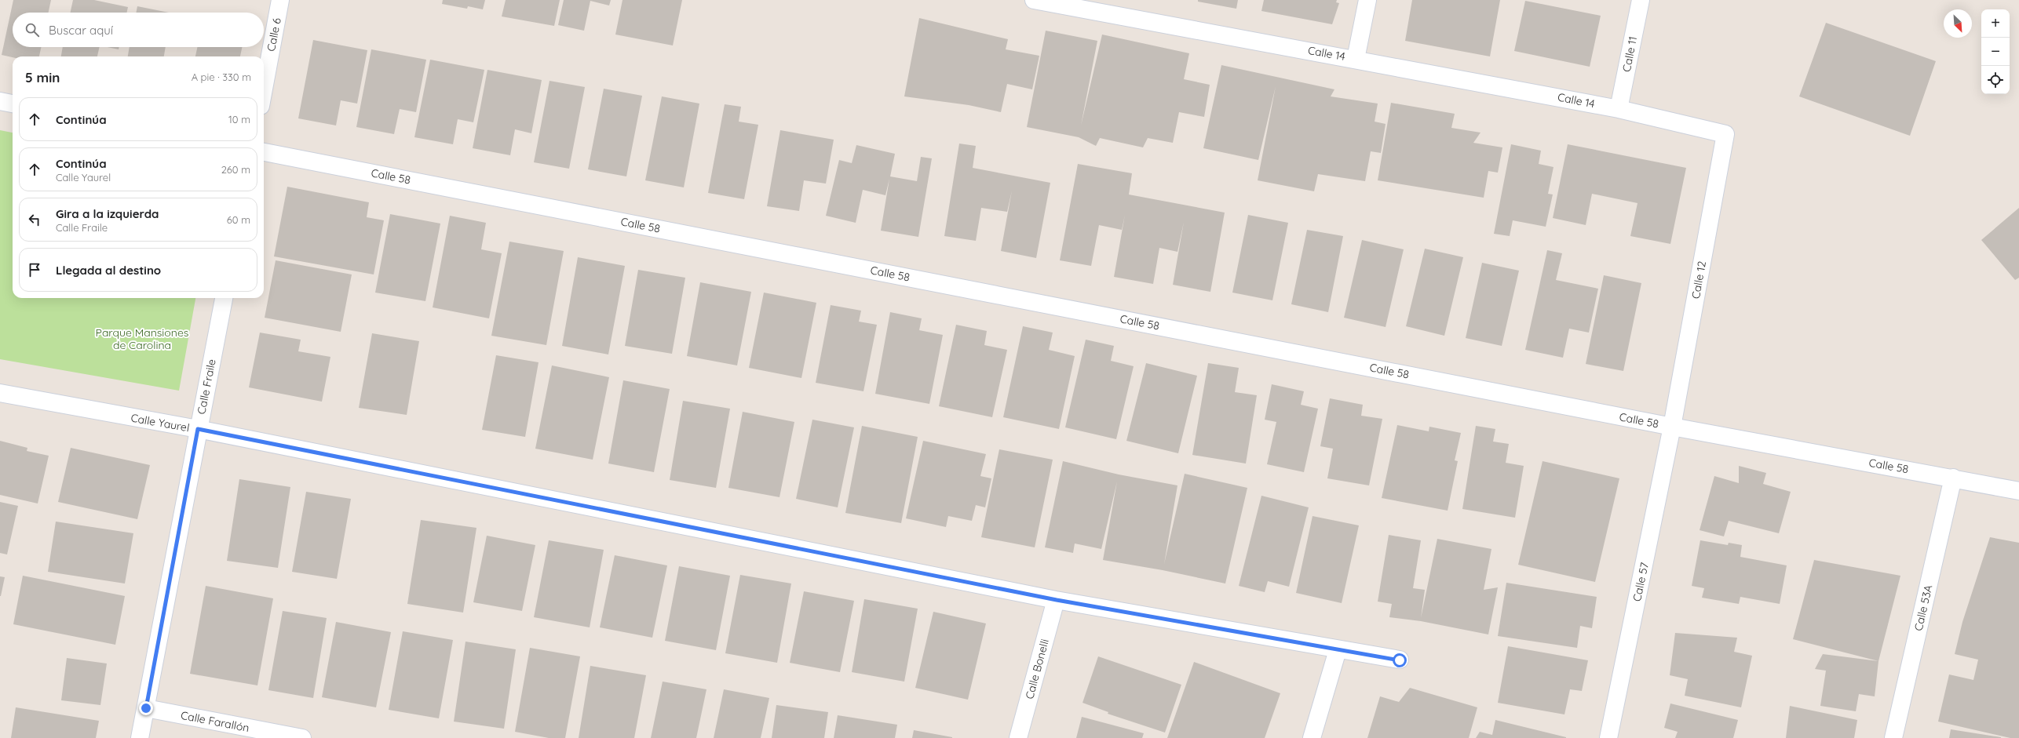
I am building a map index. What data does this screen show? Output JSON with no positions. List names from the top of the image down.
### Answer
{
  "streets": {
    "street": [
      "Calle 6",
      "Calle 14",
      "Calle 11",
      "Calle 58",
      "Calle 12",
      "Calle Fraile",
      "Calle Yaurel",
      "Calle 57",
      "Calle 53A",
      "Calle Bonelli",
      "Calle Farallón"
    ]
  },
  "crossings": [
    ["Calle 14", "Calle 11"],
    ["Calle 14", "Calle 12"],
    ["Calle 58", "Calle 12"],
    ["Calle 58", "Calle 57"],
    ["Calle 58", "Calle 53A"],
    ["Calle 12", "Calle 57"],
    ["Calle Fraile", "Calle Yaurel"],
    ["Calle Fraile", "Calle Farallón"],
    ["Calle Yaurel", "Calle Bonelli"]
  ],
  "parks": ["Parque Mansiones de Carolina"],
  "north": "bottom right",
  "page": {
    "map_buttons": ["+", "−"],
    "search": "Buscar aquí",
    "heading": ["5 min", "A pie · 330 m"],
    "list": [
      ["Continúa", "10 m"],
      ["Continúa", "Calle Yaurel", "260 m"],
      ["Gira a la izquierda", "Calle Fraile", "60 m"],
      "Llegada al destino"
    ]
  }
}
